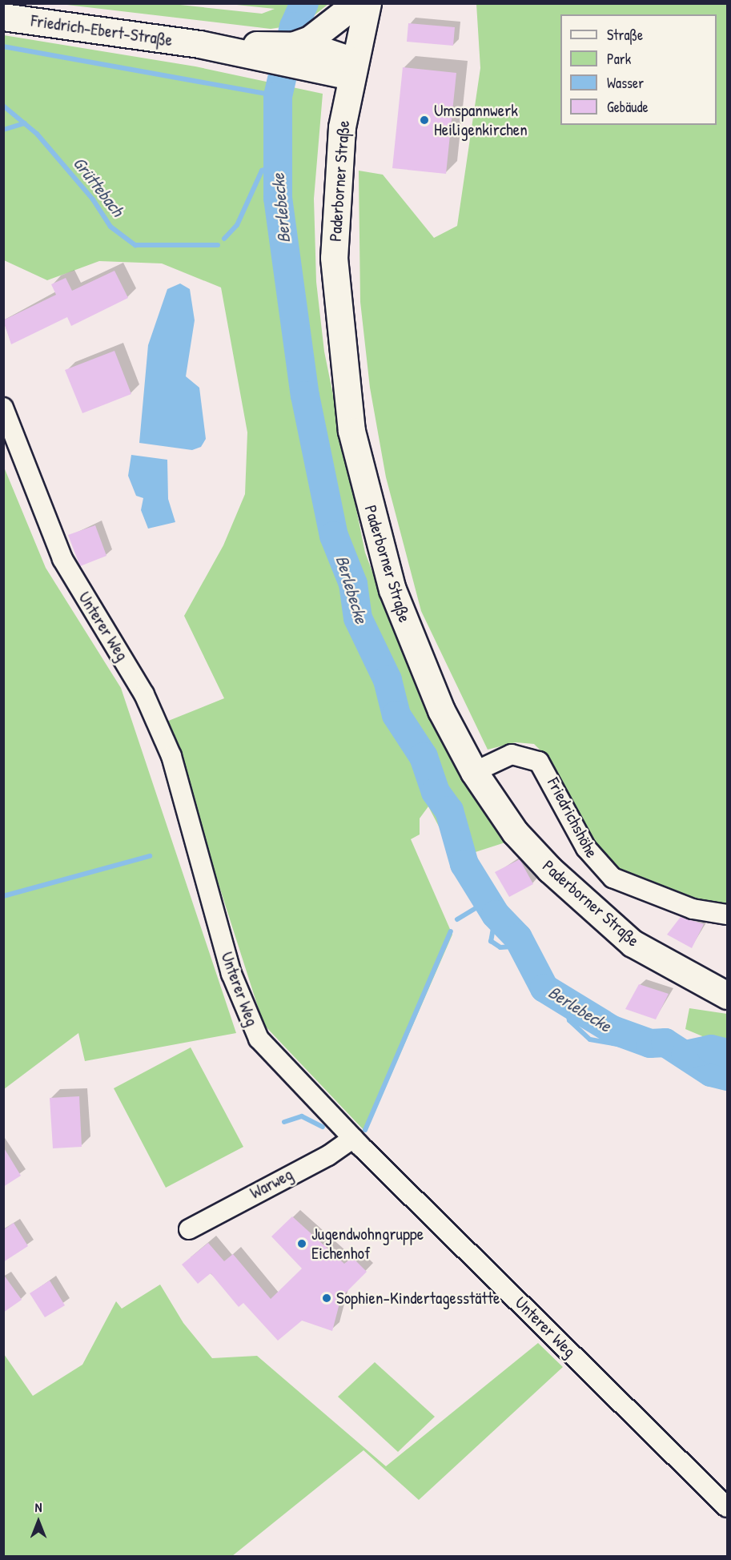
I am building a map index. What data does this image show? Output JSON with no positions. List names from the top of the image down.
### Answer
{
  "streets": {
    "main road": ["Friedrich-Ebert-Straße", "Paderborner Straße"],
    "street": ["Unterer Weg", "Friedrichshöhe", "Warweg"]
  },
  "crossings": [
    ["Friedrich-Ebert-Straße", "Paderborner Straße"],
    ["Paderborner Straße", "Friedrichshöhe"],
    ["Unterer Weg", "Warweg"]
  ],
  "water": ["Grüttebach", "Berlebecke"],
  "places": ["Umspannwerk Heiligenkirchen", "Jugendwohngruppe Eichenhof", "Sophien-Kindertagesstätte"],
  "legend": [
    "Straße",
    "Park",
    "Wasser",
    "Gebäude"
  ],
  "north": "top"
}
